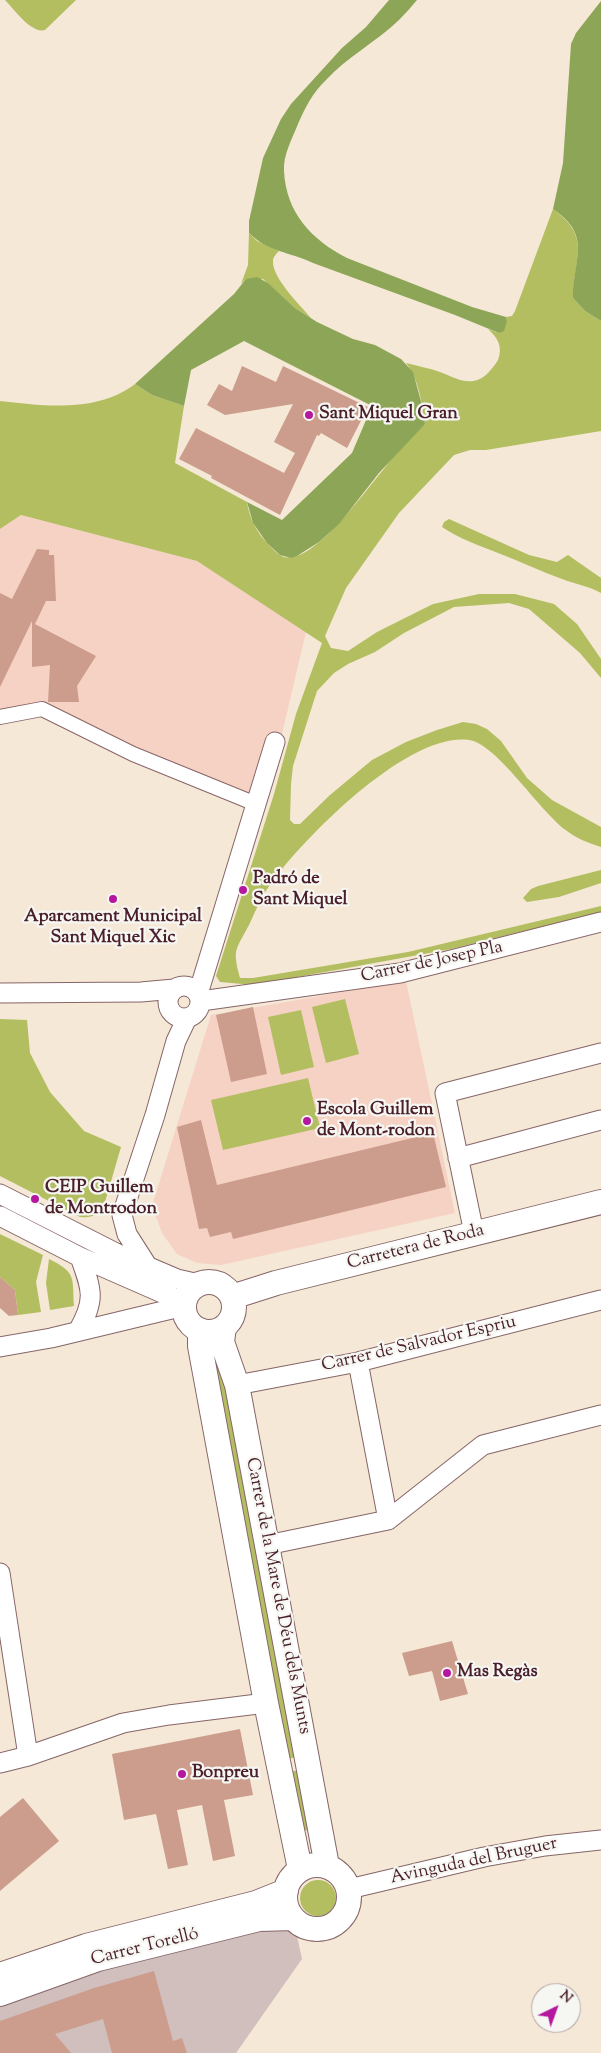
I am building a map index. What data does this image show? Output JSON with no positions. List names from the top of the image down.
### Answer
{
  "streets": {
    "street": [
      "Carrer de Josep Pla",
      "Carretera de Roda",
      "Carrer de Salvador Espriu",
      "Carrer de la Mare de Déu dels Munts",
      "Avinguda del Bruguer",
      "Carrer Torelló"
    ]
  },
  "crossings": [
    ["Carretera de Roda", "Carrer de la Mare de Déu dels Munts"],
    ["Carrer de Salvador Espriu", "Carrer de la Mare de Déu dels Munts"],
    ["Carrer de la Mare de Déu dels Munts", "Avinguda del Bruguer"],
    ["Carrer de la Mare de Déu dels Munts", "Carrer Torelló"],
    ["Avinguda del Bruguer", "Carrer Torelló"]
  ],
  "places": [
    "Sant Miquel Gran",
    "Padró de Sant Miquel",
    "Aparcament Municipal Sant Miquel Xic",
    "Escola Guillem de Mont-rodon",
    "CEIP Guillem de Montrodon",
    "Mas Regàs",
    "Bonpreu"
  ],
  "north": "top right"
}
